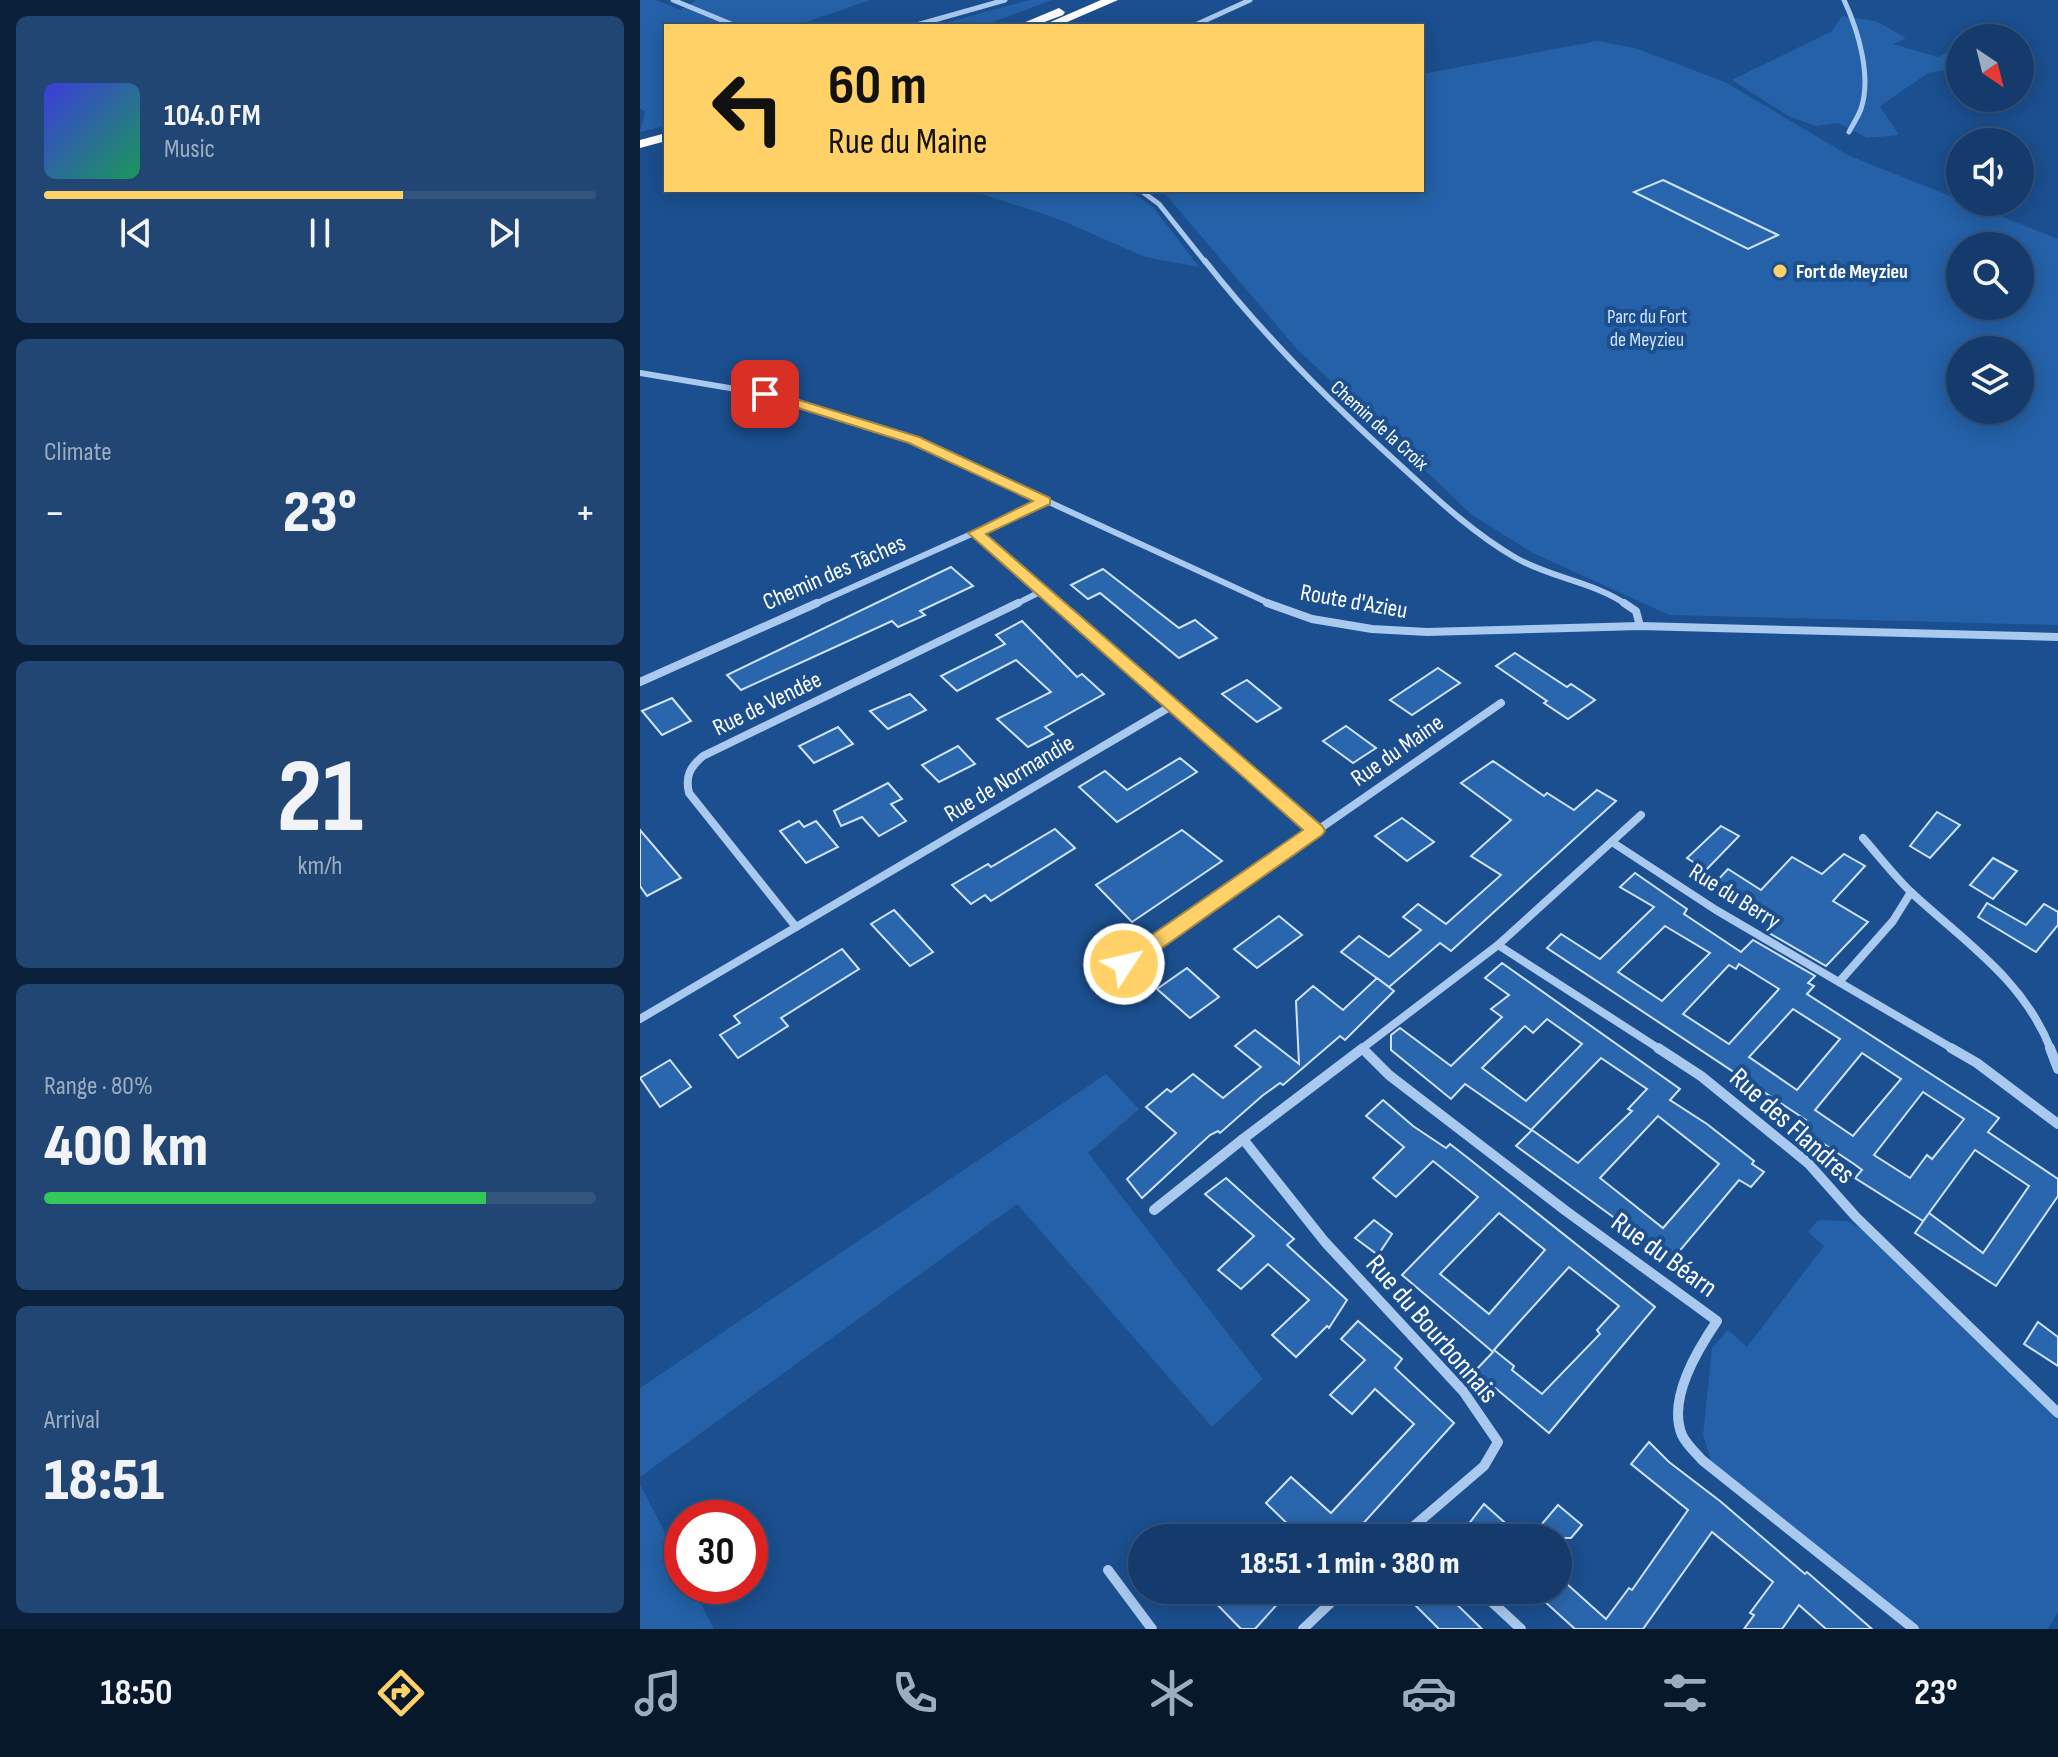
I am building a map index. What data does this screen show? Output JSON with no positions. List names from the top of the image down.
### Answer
{
  "streets": {
    "street": [
      "Chemin de la Croix",
      "Chemin des Tâches",
      "Route d'Azieu",
      "Rue de Vendée",
      "Rue du Maine",
      "Rue de Normandie",
      "Rue du Berry",
      "Rue des Flandres",
      "Rue du Béarn",
      "Rue du Bourbonnais"
    ]
  },
  "crossings": [
    ["Chemin de la Croix", "Route d'Azieu"],
    ["Chemin des Tâches", "Route d'Azieu"],
    ["Rue de Vendée", "Rue de Normandie"]
  ],
  "parks": ["Parc du Fort de Meyzieu"],
  "places": ["Fort de Meyzieu"],
  "north": "bottom right",
  "page": {
    "turn": ["60 m", "Rue du Maine"],
    "song": ["104.0 FM", "Music"],
    "tile": [
      "Climate",
      ["21", "km/h"],
      ["Range · 80%", "400 km"],
      ["Arrival", "18:51"]
    ],
    "heat": ["−", "23°", "+"],
    "limit": "30",
    "trip": "18:51 · 1 min · 380 m",
    "tabs": ["18:50", "23°"]
  }
}
